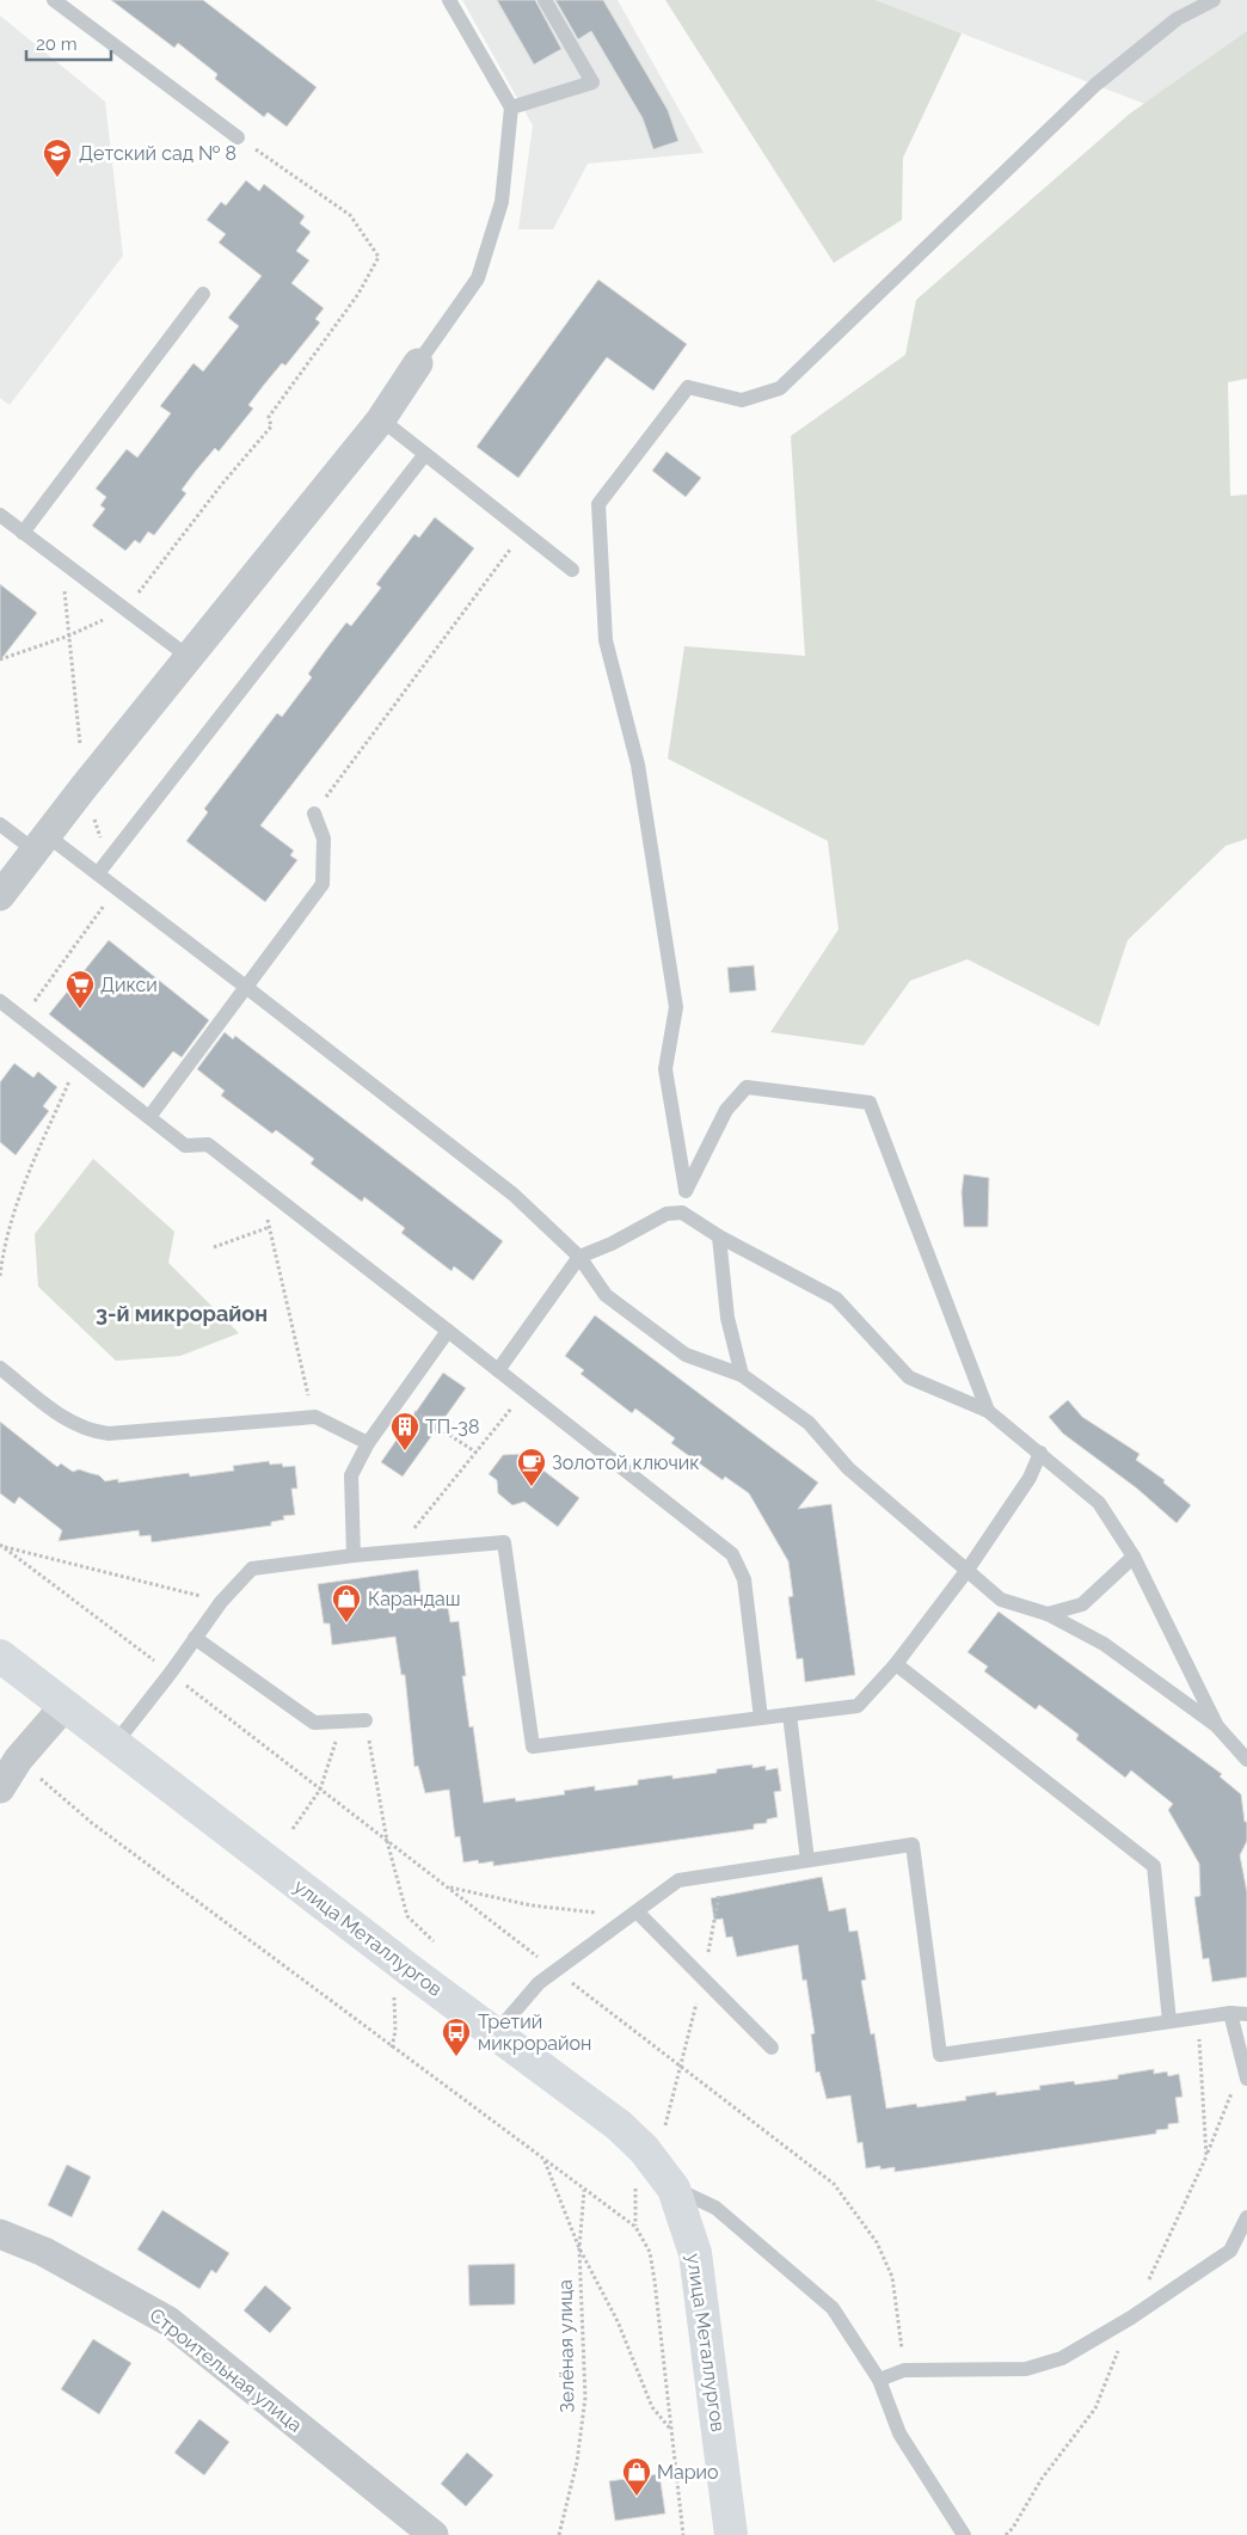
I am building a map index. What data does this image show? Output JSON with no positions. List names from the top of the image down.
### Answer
{
  "streets": {
    "street": ["улица Металлургов", "Строительная улица"],
    "path": ["Зелёная улица"]
  },
  "districts": ["3-й микрорайон"],
  "places": {
    "school or university": ["Детский сад № 8"],
    "supermarket": ["Дикси"],
    "building": ["ТП-38"],
    "cafe": ["Золотой ключик"],
    "shop": ["Карандаш", "Марио"],
    "bus stop": ["Третий микрорайон"]
  },
  "scale_bar": "20 m"
}
